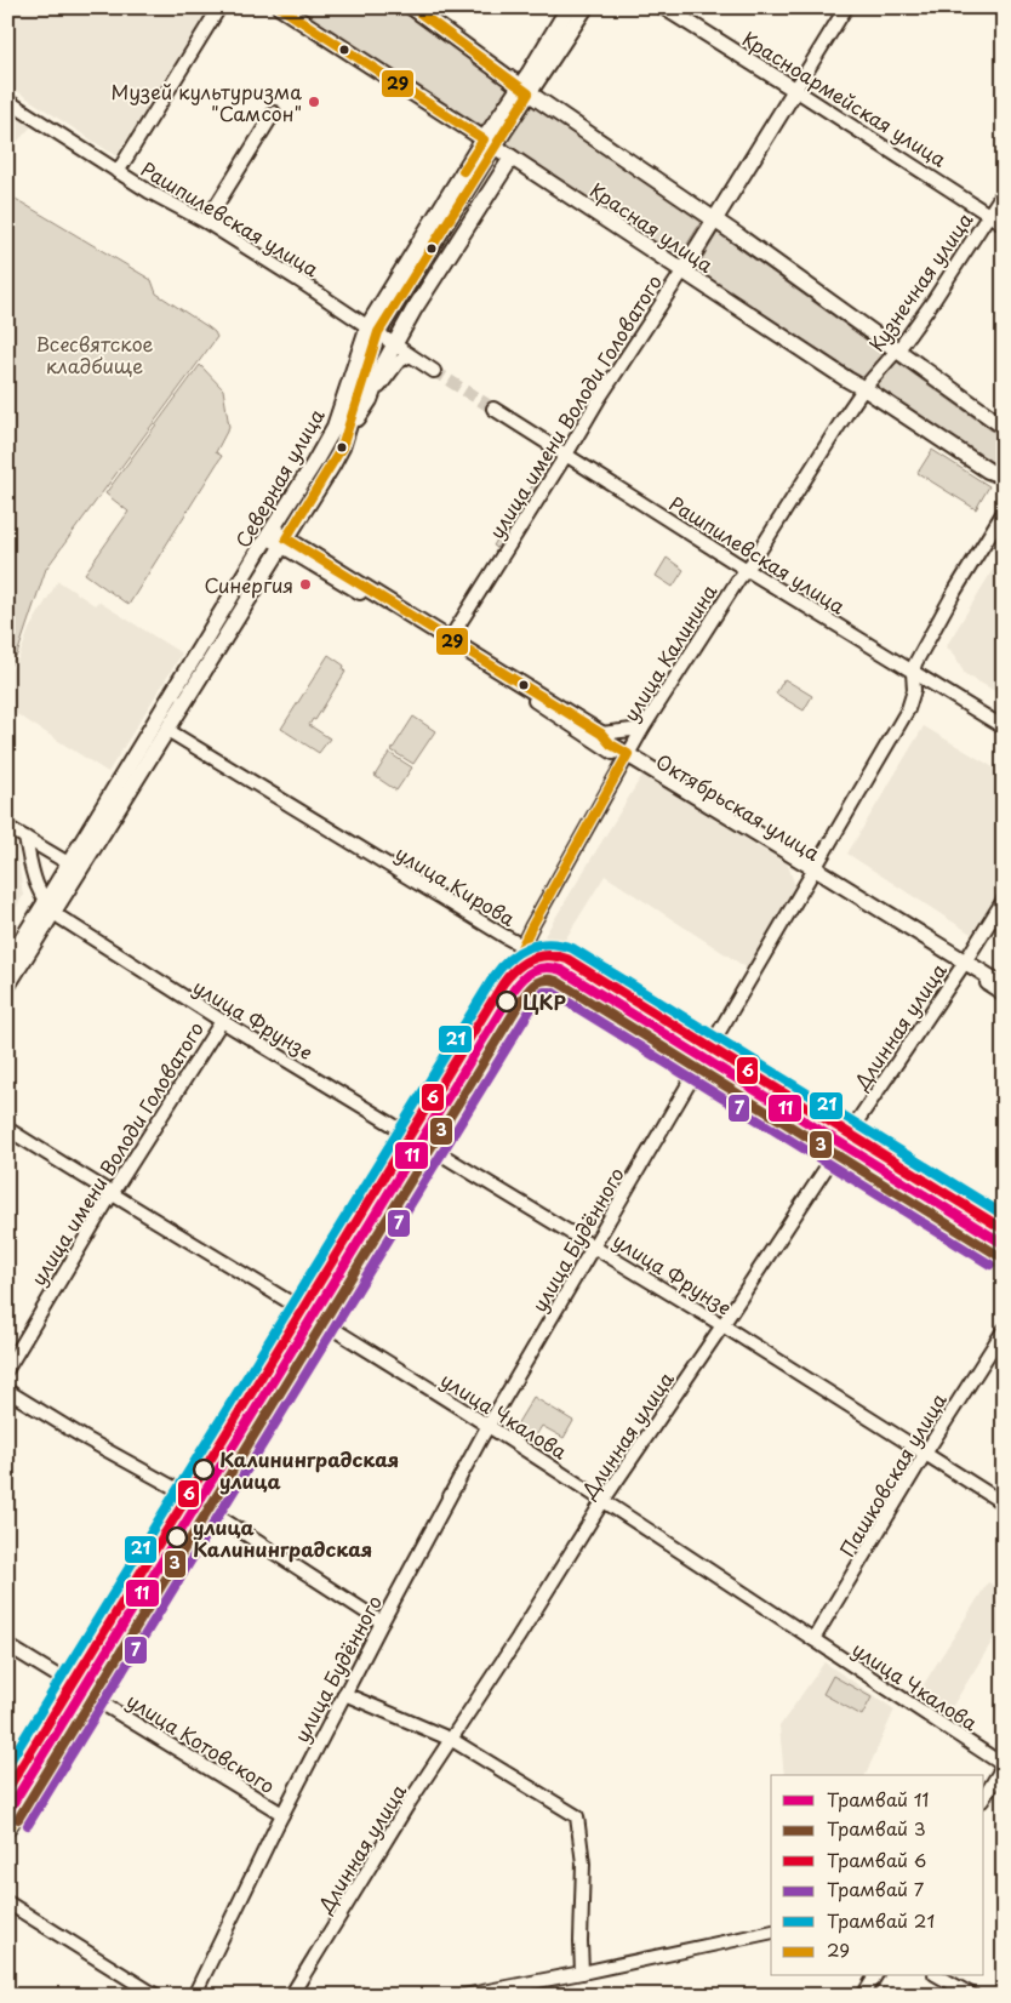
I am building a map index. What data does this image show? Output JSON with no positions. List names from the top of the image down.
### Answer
{
  "streets": {
    "main road": [
      "Красноармейская улица",
      "Красная улица",
      "улица имени Володи Головатого",
      "Северная улица",
      "Октябрьская улица"
    ],
    "street": [
      "Рашпилевская улица",
      "Кузнечная улица",
      "улица Калинина",
      "улица Кирова",
      "улица Фрунзе",
      "Длинная улица",
      "улица Будённого",
      "улица Чкалова",
      "Пашковская улица",
      "улица Котовского"
    ]
  },
  "crossings": [
    ["Красноармейская улица", "Кузнечная улица"],
    ["Красноармейская улица", "улица имени Володи Головатого"],
    ["Рашпилевская улица", "улица имени Володи Головатого"],
    ["Рашпилевская улица", "Северная улица"],
    ["Рашпилевская улица", "улица Калинина"],
    ["Рашпилевская улица", "улица Будённого"],
    ["Красная улица", "Кузнечная улица"],
    ["Красная улица", "улица имени Володи Головатого"],
    ["Красная улица", "Северная улица"],
    ["Красная улица", "улица Калинина"],
    ["Кузнечная улица", "улица Калинина"],
    ["улица имени Володи Головатого", "Октябрьская улица"],
    ["улица имени Володи Головатого", "улица Фрунзе"],
    ["улица имени Володи Головатого", "улица Чкалова"],
    ["Северная улица", "Октябрьская улица"],
    ["Северная улица", "улица Кирова"],
    ["Северная улица", "улица Фрунзе"],
    ["улица Калинина", "Октябрьская улица"],
    ["улица Калинина", "улица Кирова"],
    ["улица Калинина", "улица Фрунзе"],
    ["улица Калинина", "улица Чкалова"],
    ["улица Калинина", "улица Котовского"],
    ["Октябрьская улица", "Длинная улица"],
    ["Октябрьская улица", "улица Будённого"],
    ["улица Кирова", "Длинная улица"],
    ["улица Кирова", "улица Будённого"],
    ["улица Фрунзе", "Длинная улица"],
    ["улица Фрунзе", "улица Будённого"],
    ["улица Фрунзе", "Пашковская улица"],
    ["Длинная улица", "улица Чкалова"],
    ["улица Будённого", "улица Чкалова"],
    ["улица Будённого", "улица Котовского"],
    ["улица Чкалова", "Пашковская улица"]
  ],
  "parks": ["Всесвятское кладбище"],
  "places": [
    "Музей культуризма \"Самсон\"",
    "Синергия",
    "ЦКР",
    "Калининградская улица",
    "улица Калининградская"
  ],
  "lines": [
    "transit line 29",
    "tram line 21",
    "tram line 6",
    "tram line 11",
    "tram line 3",
    "tram line 7"
  ],
  "legend": [
    "Трамвай 11",
    "Трамвай 3",
    "Трамвай 6",
    "Трамвай 7",
    "Трамвай 21",
    "29"
  ]
}
